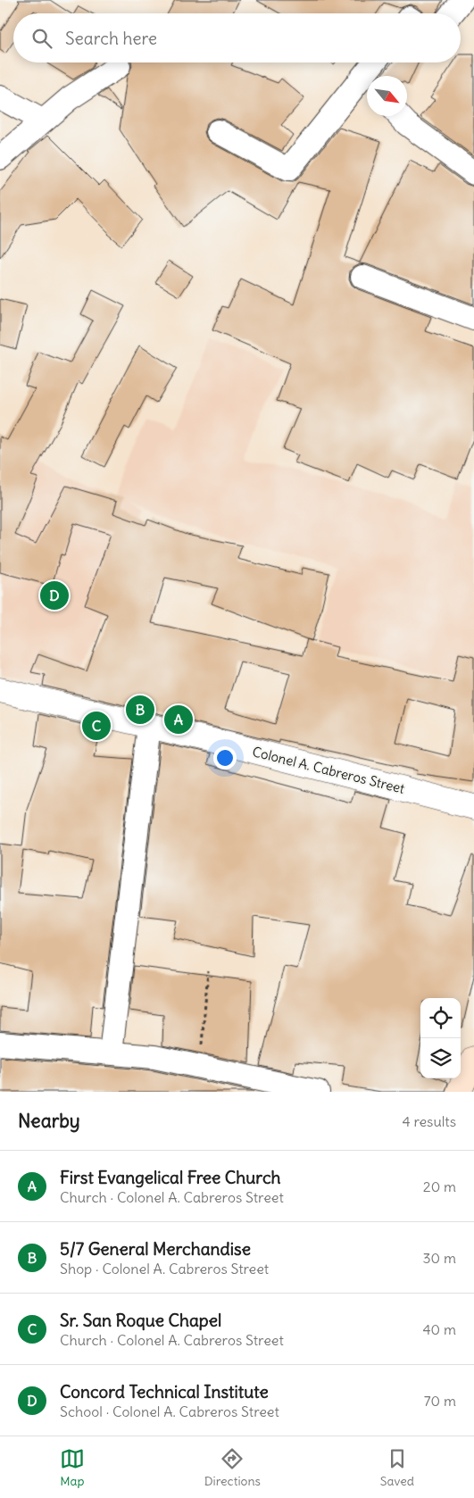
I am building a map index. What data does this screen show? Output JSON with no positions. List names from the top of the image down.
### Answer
{
  "streets": {
    "street": ["Colonel A. Cabreros Street"]
  },
  "north": "bottom right",
  "page": {
    "search": "Search here",
    "pins": [
      "D",
      "B",
      "A",
      "C"
    ],
    "heading": ["Nearby", "4 results"],
    "list": [
      {
        "mark": "A",
        "name": "First Evangelical Free Church",
        "note": "Church · Colonel A. Cabreros Street",
        "value": "20 m"
      },
      {
        "mark": "B",
        "name": "5/7 General Merchandise",
        "note": "Shop · Colonel A. Cabreros Street",
        "value": "30 m"
      },
      {
        "mark": "C",
        "name": "Sr. San Roque Chapel",
        "note": "Church · Colonel A. Cabreros Street",
        "value": "40 m"
      },
      {
        "mark": "D",
        "name": "Concord Technical Institute",
        "note": "School · Colonel A. Cabreros Street",
        "value": "70 m"
      }
    ],
    "nav": ["Map", "Directions", "Saved"]
  }
}
